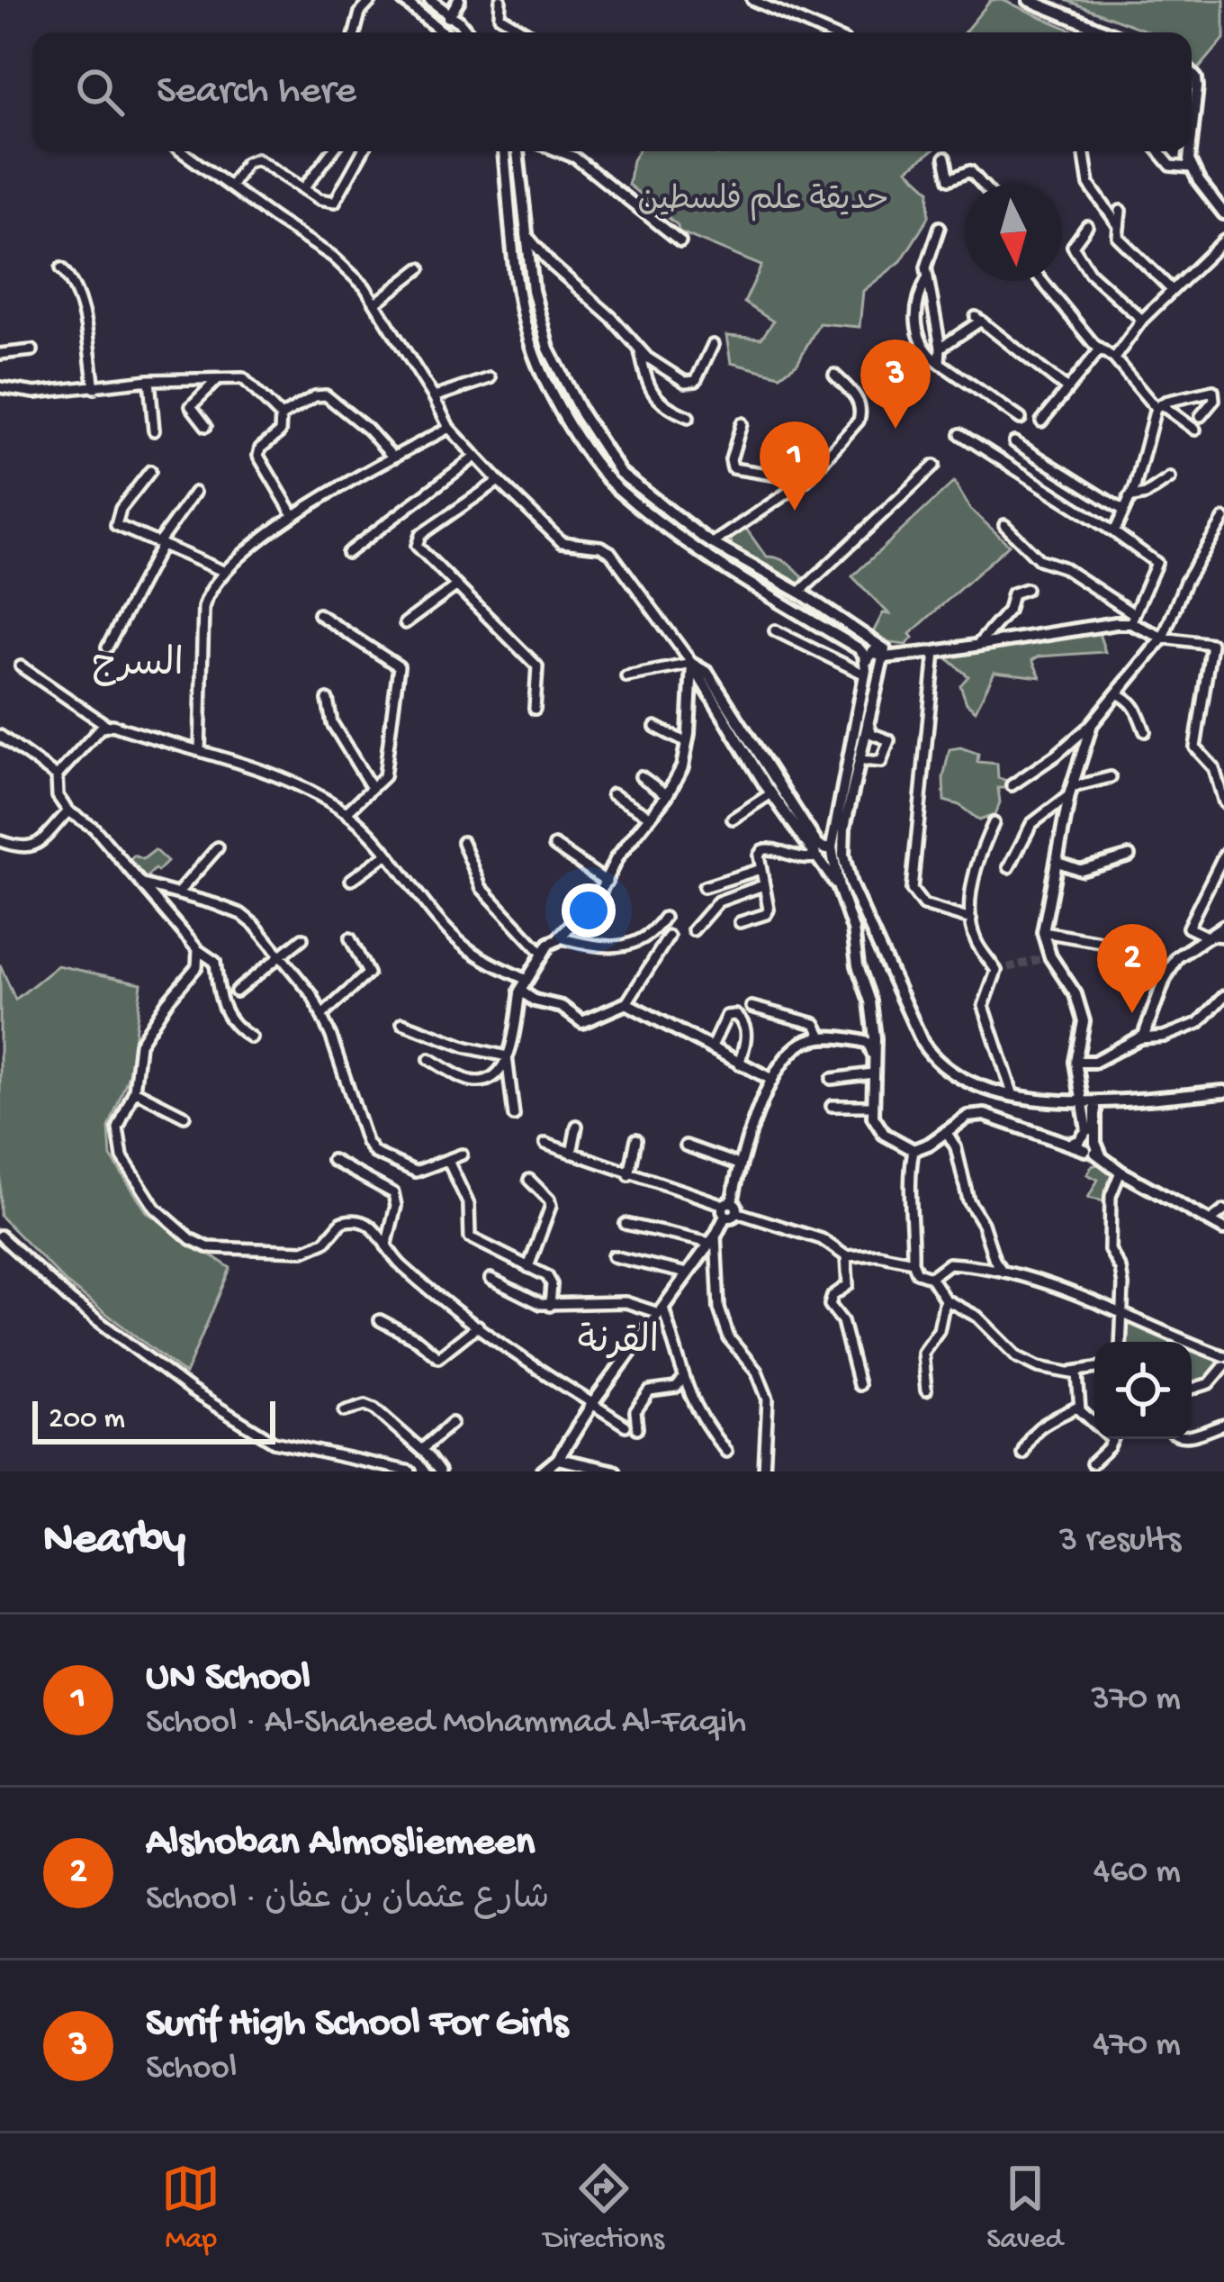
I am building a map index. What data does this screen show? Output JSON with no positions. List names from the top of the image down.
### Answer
{
  "districts": ["السرج", "القرنة"],
  "parks": ["حديقة علم فلسطين"],
  "scale_bar": "200 m",
  "north": "bottom",
  "page": {
    "search": "Search here",
    "pins": ["3", "1", "2"],
    "scale": "200 m",
    "heading": ["Nearby", "3 results"],
    "list": [
      {
        "mark": "1",
        "name": "UN School",
        "note": "School · Al-Shaheed Mohammad Al-Faqih",
        "value": "370 m"
      },
      {
        "mark": "2",
        "name": "Alshoban Almosliemeen",
        "note": "School · شارع عثمان بن عفان",
        "value": "460 m"
      },
      {
        "mark": "3",
        "name": "Surif High School For Girls",
        "note": "School",
        "value": "470 m"
      }
    ],
    "nav": ["Map", "Directions", "Saved"]
  }
}
